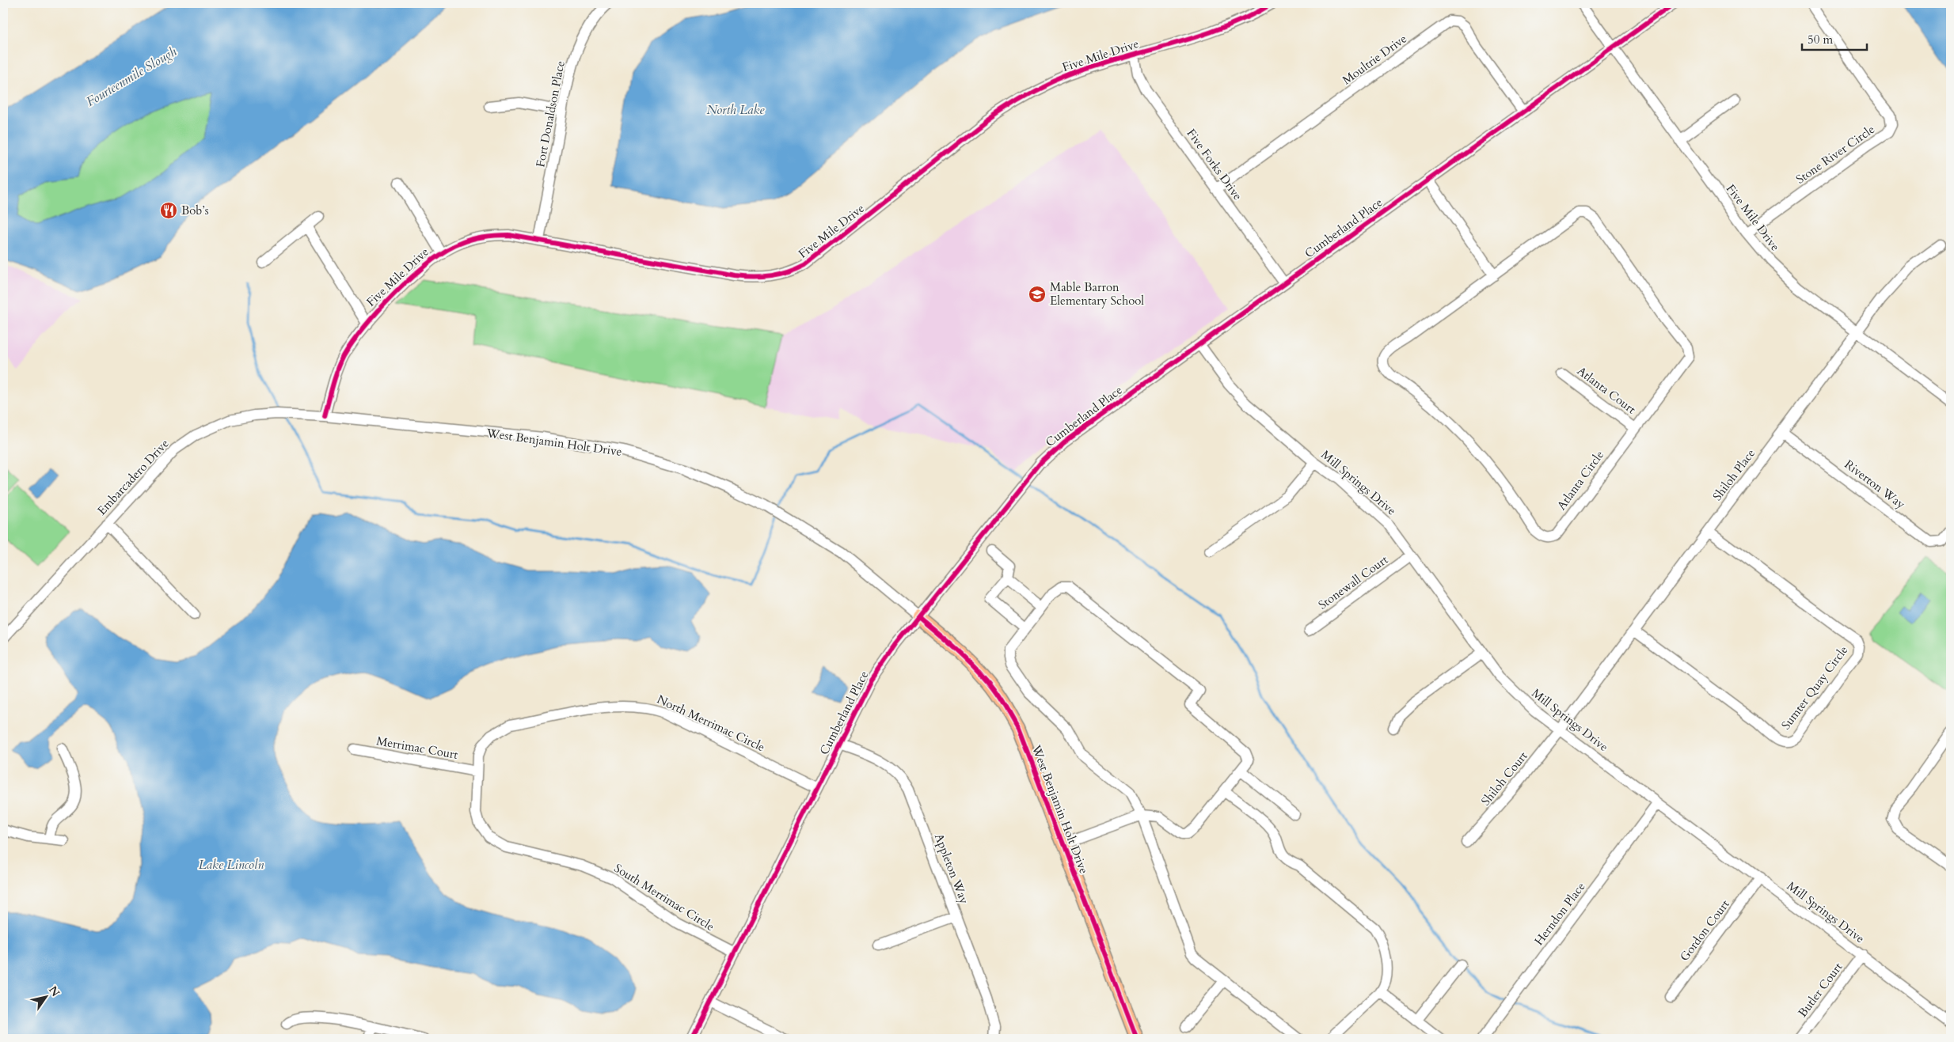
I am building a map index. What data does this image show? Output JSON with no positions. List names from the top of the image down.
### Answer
{
  "streets": {
    "main road": ["West Benjamin Holt Drive"],
    "street": [
      "Five Mile Drive",
      "Moultrie Drive",
      "Fort Donaldson Place",
      "Stone River Circle",
      "Five Forks Drive",
      "Cumberland Place",
      "Atlanta Court",
      "Shiloh Place",
      "Embarcadero Drive",
      "Atlanta Circle",
      "Mill Springs Drive",
      "Riverton Way",
      "Stonewall Court",
      "Sumter Quay Circle",
      "North Merrimac Circle",
      "Merrimac Court",
      "Shiloh Court",
      "Appleton Way",
      "South Merrimac Circle",
      "Herndon Place",
      "Gordon Court",
      "Butler Court"
    ]
  },
  "crossings": [
    ["Five Mile Drive", "Fort Donaldson Place"],
    ["Five Mile Drive", "Stone River Circle"],
    ["Five Mile Drive", "Five Forks Drive"],
    ["Five Mile Drive", "Cumberland Place"],
    ["Five Mile Drive", "West Benjamin Holt Drive"],
    ["Five Mile Drive", "Shiloh Place"],
    ["Five Mile Drive", "Embarcadero Drive"],
    ["Moultrie Drive", "Five Forks Drive"],
    ["Moultrie Drive", "Cumberland Place"],
    ["Five Forks Drive", "Cumberland Place"],
    ["Cumberland Place", "West Benjamin Holt Drive"],
    ["Cumberland Place", "Mill Springs Drive"],
    ["Cumberland Place", "North Merrimac Circle"],
    ["Cumberland Place", "Appleton Way"],
    ["Cumberland Place", "South Merrimac Circle"],
    ["Atlanta Court", "Atlanta Circle"],
    ["West Benjamin Holt Drive", "Embarcadero Drive"],
    ["Shiloh Place", "Mill Springs Drive"],
    ["Shiloh Place", "Riverton Way"],
    ["Shiloh Place", "Sumter Quay Circle"],
    ["Shiloh Place", "Shiloh Court"],
    ["Mill Springs Drive", "Stonewall Court"],
    ["Mill Springs Drive", "Shiloh Court"],
    ["Mill Springs Drive", "Herndon Place"],
    ["Mill Springs Drive", "Gordon Court"],
    ["Mill Springs Drive", "Butler Court"],
    ["North Merrimac Circle", "Merrimac Court"],
    ["North Merrimac Circle", "South Merrimac Circle"],
    ["Merrimac Court", "South Merrimac Circle"]
  ],
  "water": ["Fourteenmile Slough", "North Lake", "Lake Lincoln"],
  "places": {
    "restaurant": ["Bob’s"],
    "school or university": ["Mable Barron Elementary School"]
  },
  "scale_bar": "50 m",
  "north": "top right"
}
